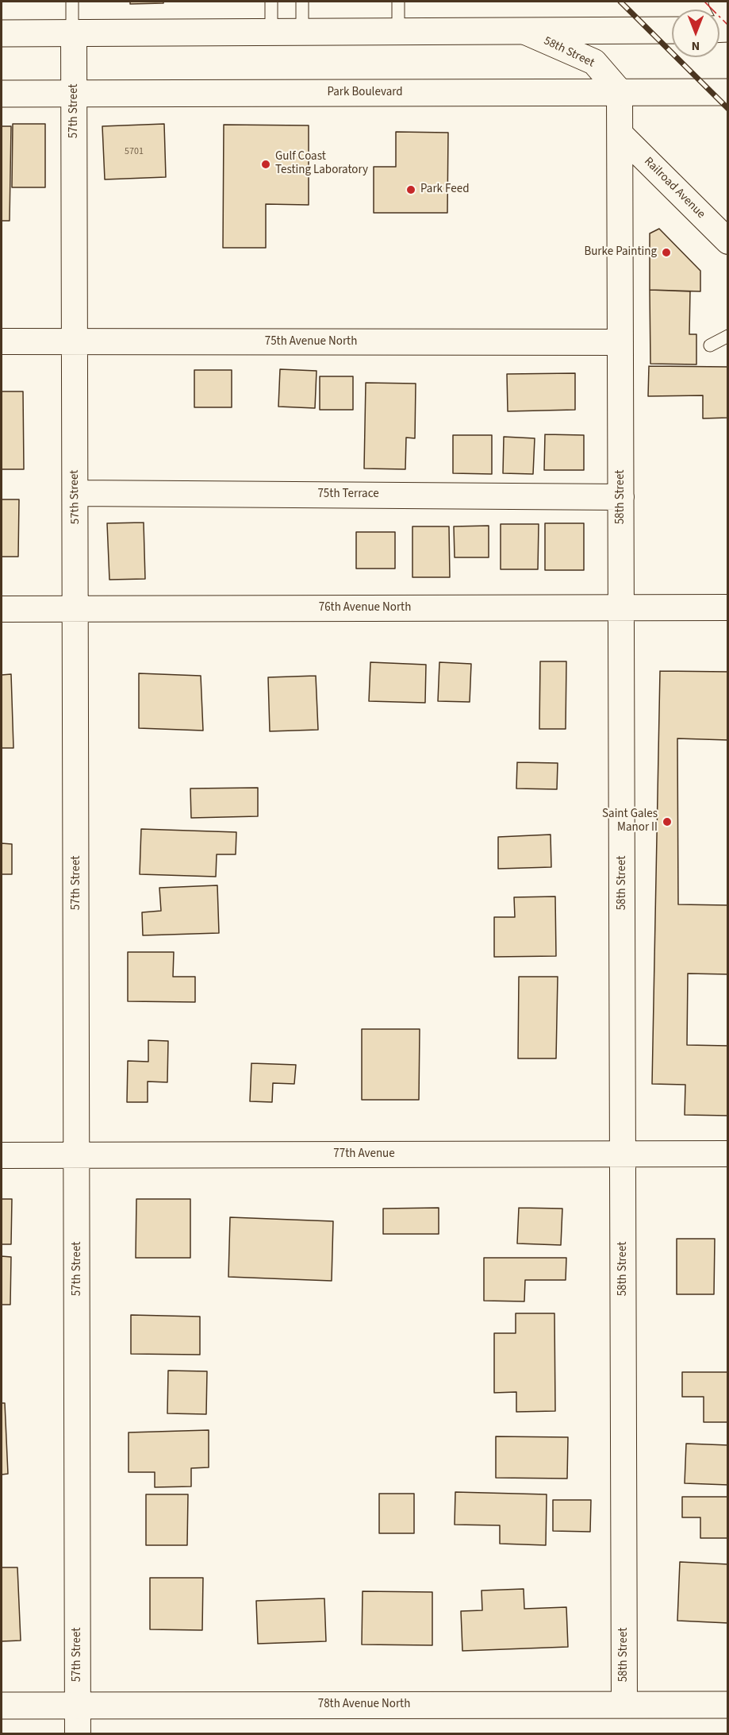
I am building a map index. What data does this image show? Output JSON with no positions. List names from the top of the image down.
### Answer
{
  "streets": {
    "main road": ["Park Boulevard", "78th Avenue North"],
    "street": [
      "58th Street",
      "57th Street",
      "Railroad Avenue",
      "75th Avenue North",
      "75th Terrace",
      "76th Avenue North",
      "77th Avenue"
    ]
  },
  "crossings": [
    ["58th Street", "Park Boulevard"],
    ["58th Street", "Railroad Avenue"],
    ["58th Street", "75th Avenue North"],
    ["58th Street", "75th Terrace"],
    ["58th Street", "76th Avenue North"],
    ["58th Street", "77th Avenue"],
    ["58th Street", "78th Avenue North"],
    ["Park Boulevard", "57th Street"],
    ["57th Street", "75th Avenue North"],
    ["57th Street", "75th Terrace"],
    ["57th Street", "76th Avenue North"],
    ["57th Street", "77th Avenue"],
    ["57th Street", "78th Avenue North"]
  ],
  "places": [
    "Gulf Coast Testing Laboratory",
    "Park Feed",
    "Burke Painting",
    "Saint Gales Manor II"
  ],
  "house_numbers": ["5701"],
  "north": "bottom"
}
